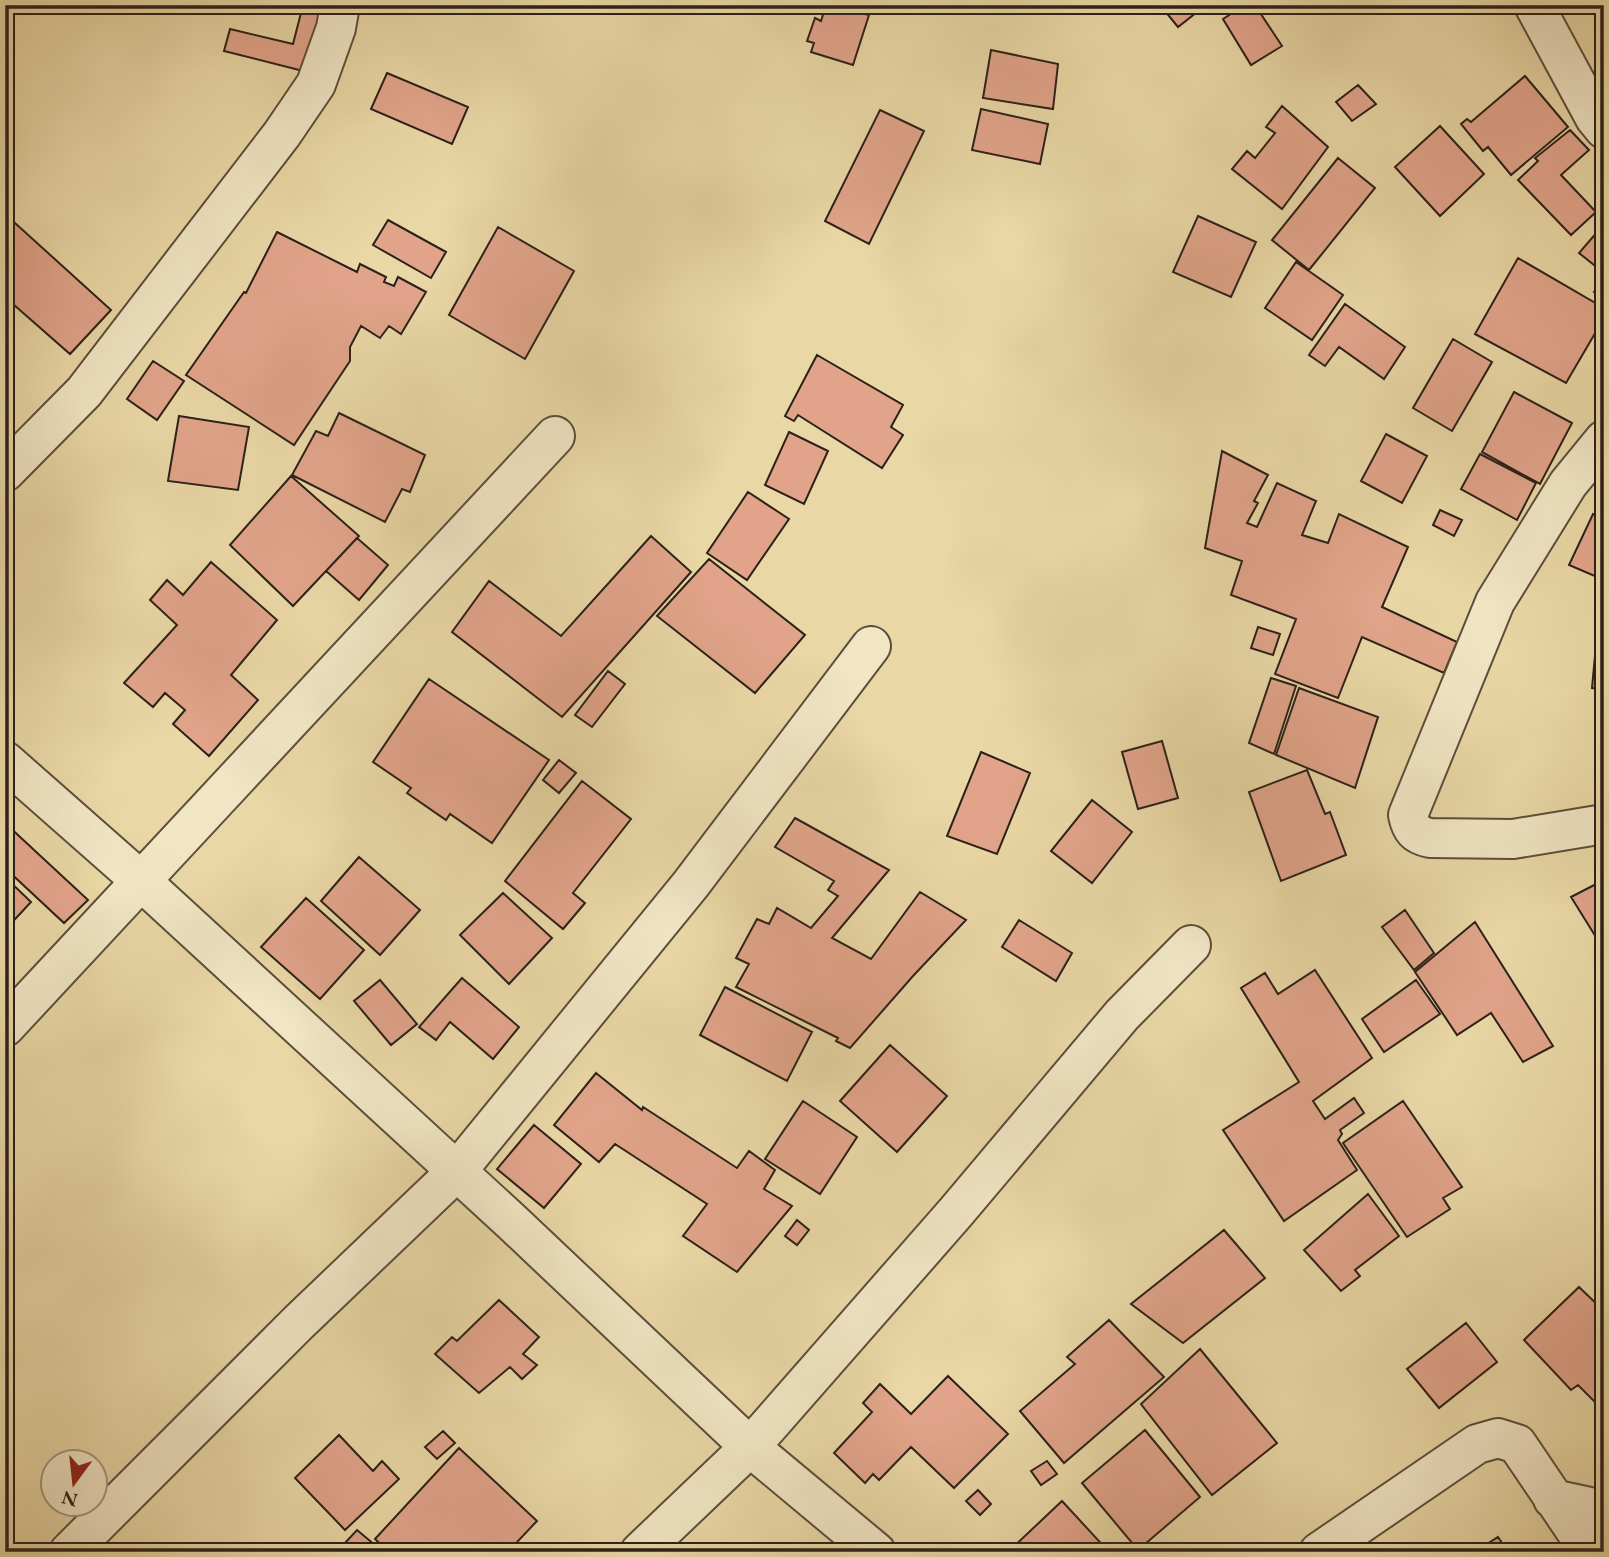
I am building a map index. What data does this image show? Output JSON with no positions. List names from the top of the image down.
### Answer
{
  "north": "bottom"
}
